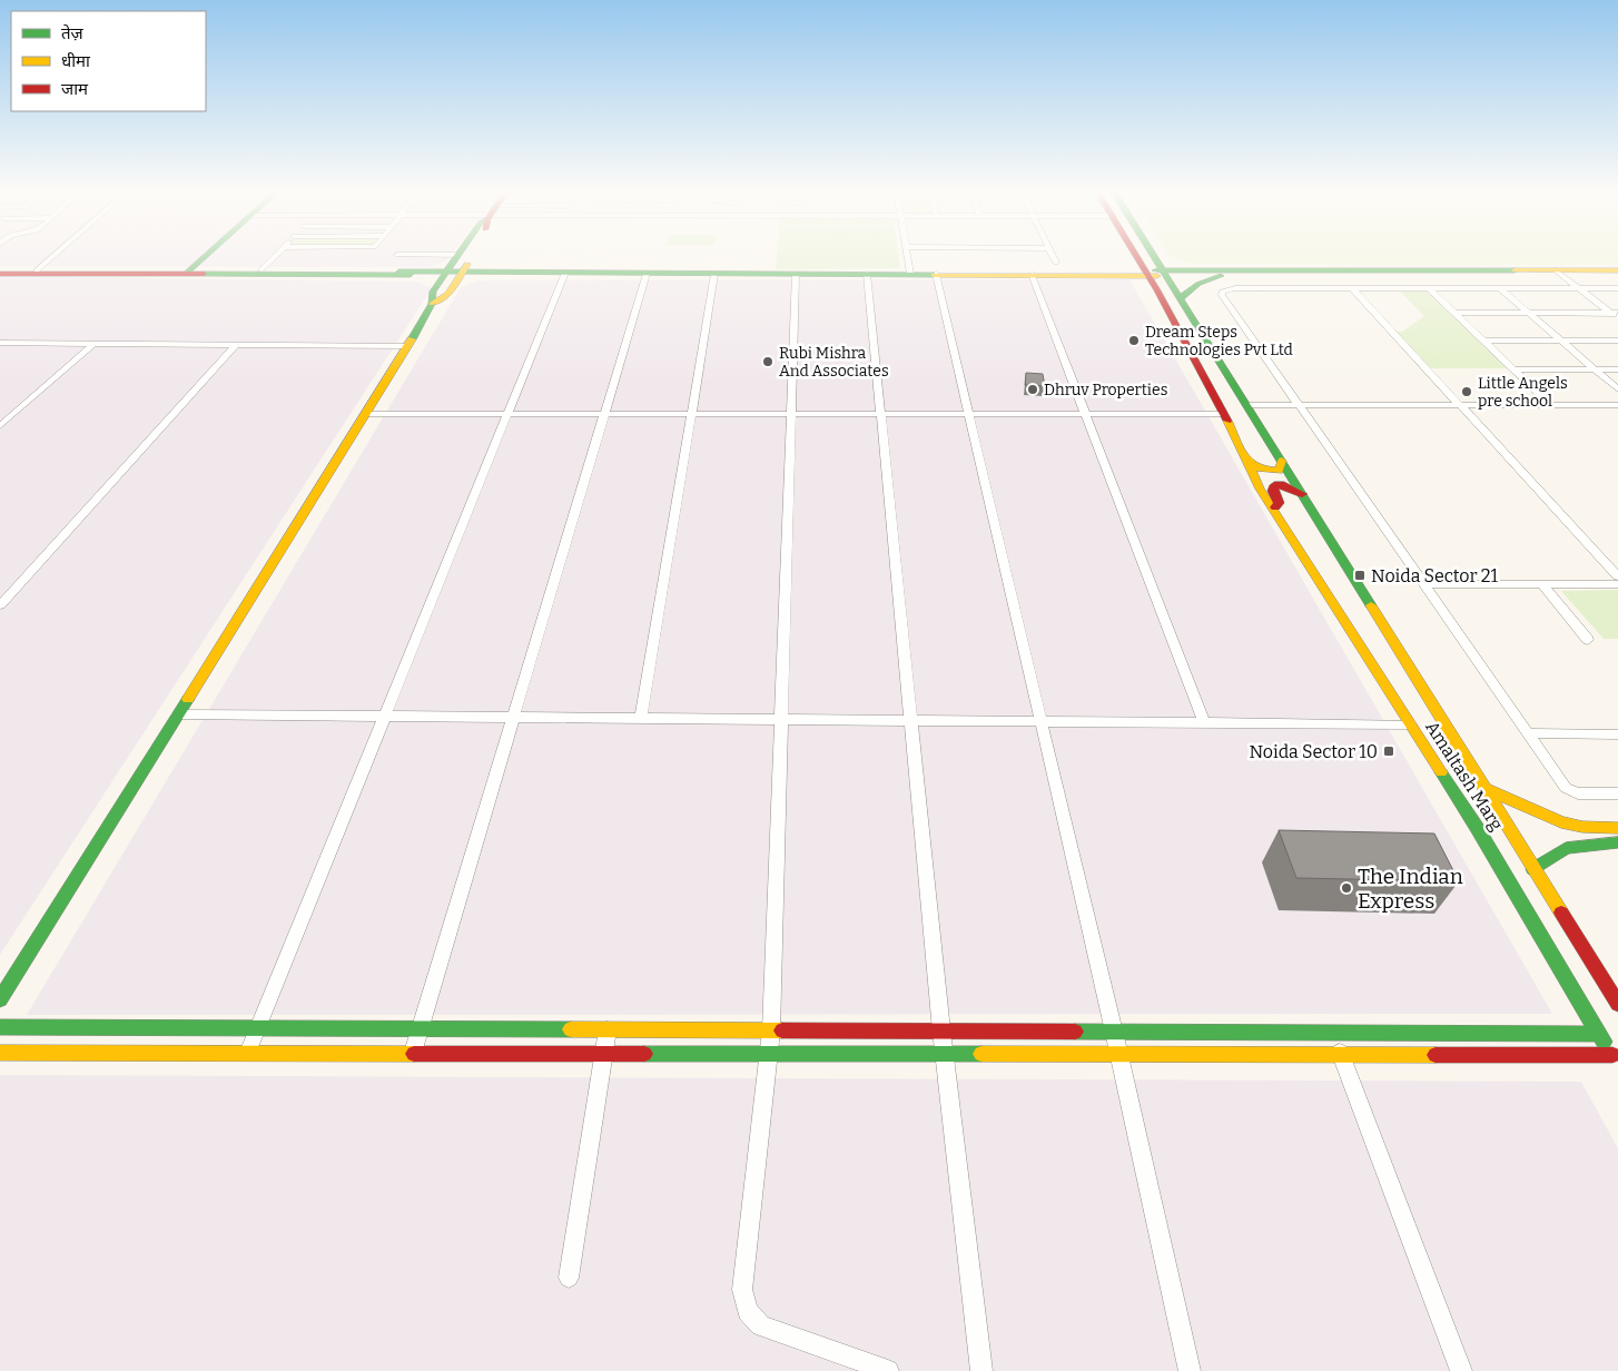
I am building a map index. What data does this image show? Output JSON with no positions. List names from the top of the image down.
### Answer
{
  "streets": {
    "main road": ["Amaltash Marg"]
  },
  "places": {
    "other": [
      "Dream Steps Technologies Pvt Ltd",
      "Rubi Mishra And Associates",
      "Dhruv Properties",
      "Little Angels pre school",
      "The Indian Express"
    ],
    "transit": ["Noida Sector 21", "Noida Sector 10"]
  },
  "legend": ["तेज़", "धीमा", "जाम"]
}
